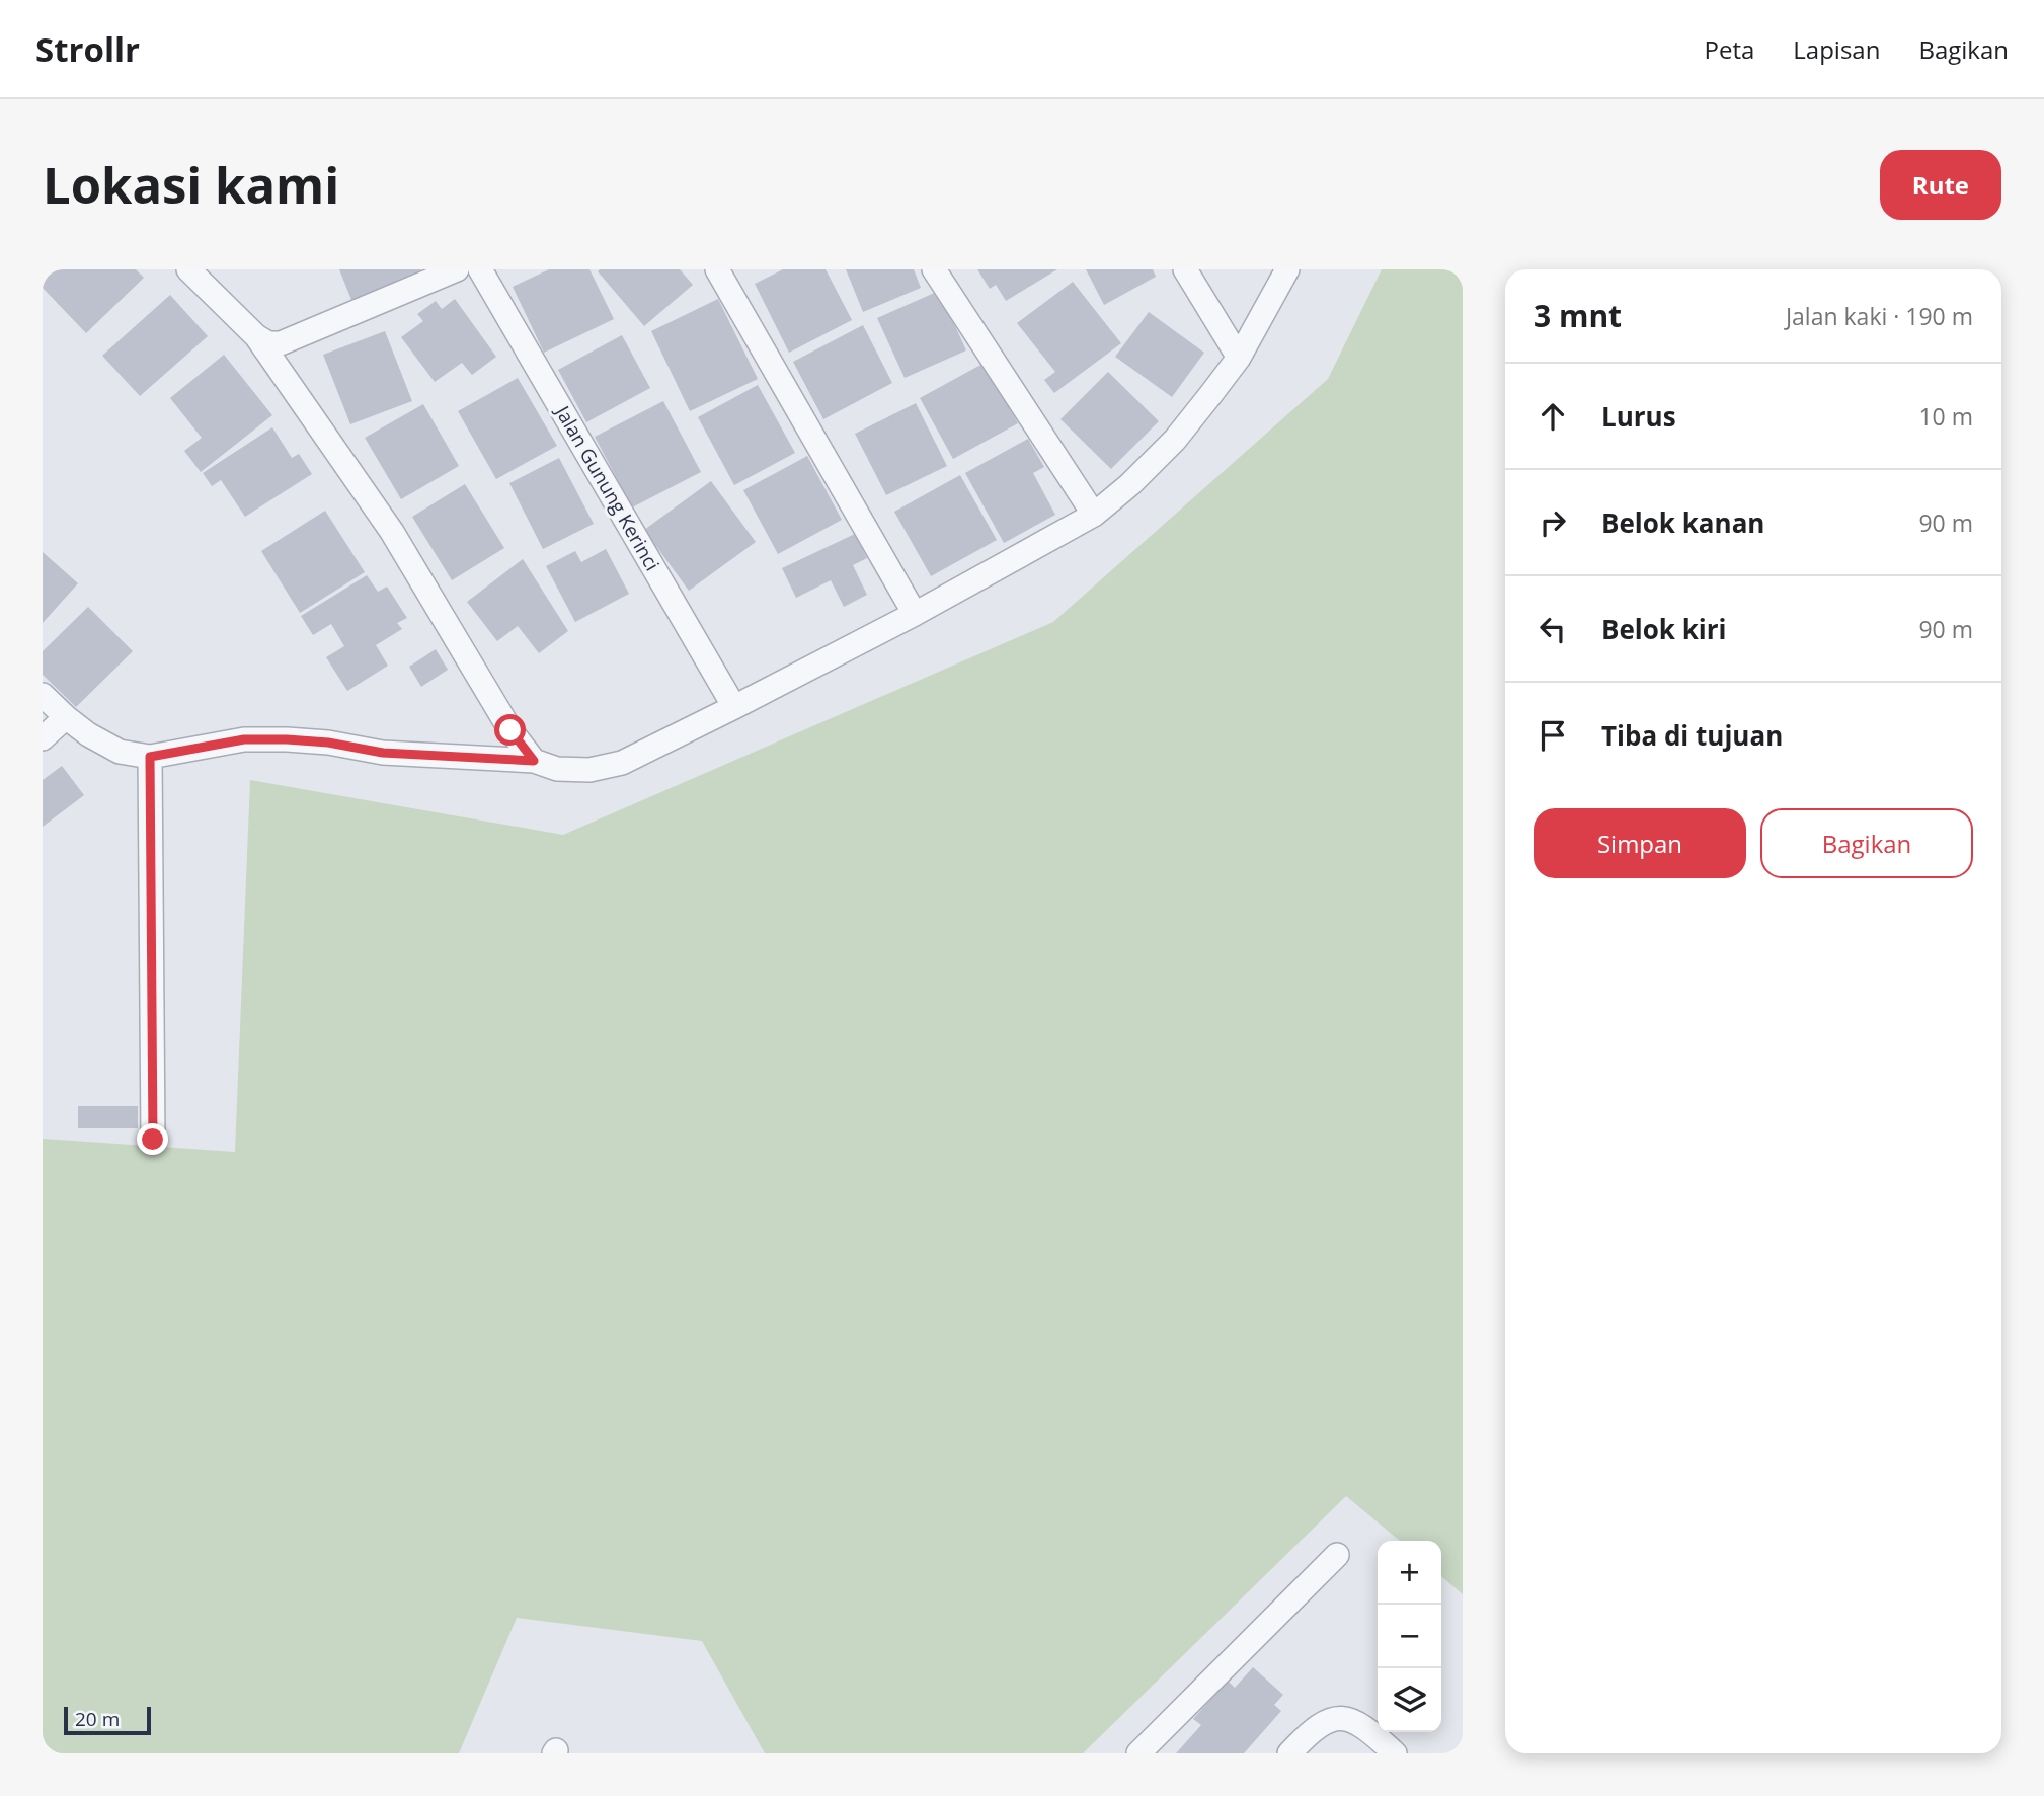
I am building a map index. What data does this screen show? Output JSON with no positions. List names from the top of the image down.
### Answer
{
  "streets": {
    "street": ["Jalan Gunung Kerinci"]
  },
  "scale_bar": "20 m",
  "page": {
    "header": "Strollr",
    "nav": ["Peta", "Lapisan", "Bagikan"],
    "buttons": [
      "Rute",
      ["Simpan", "Bagikan"]
    ],
    "title": "Lokasi kami",
    "heading": ["3 mnt", "Jalan kaki · 190 m"],
    "list": [
      ["Lurus", "10 m"],
      ["Belok kanan", "90 m"],
      ["Belok kiri", "90 m"],
      "Tiba di tujuan"
    ],
    "map_buttons": ["+", "−"],
    "scale": "20 m"
  }
}
